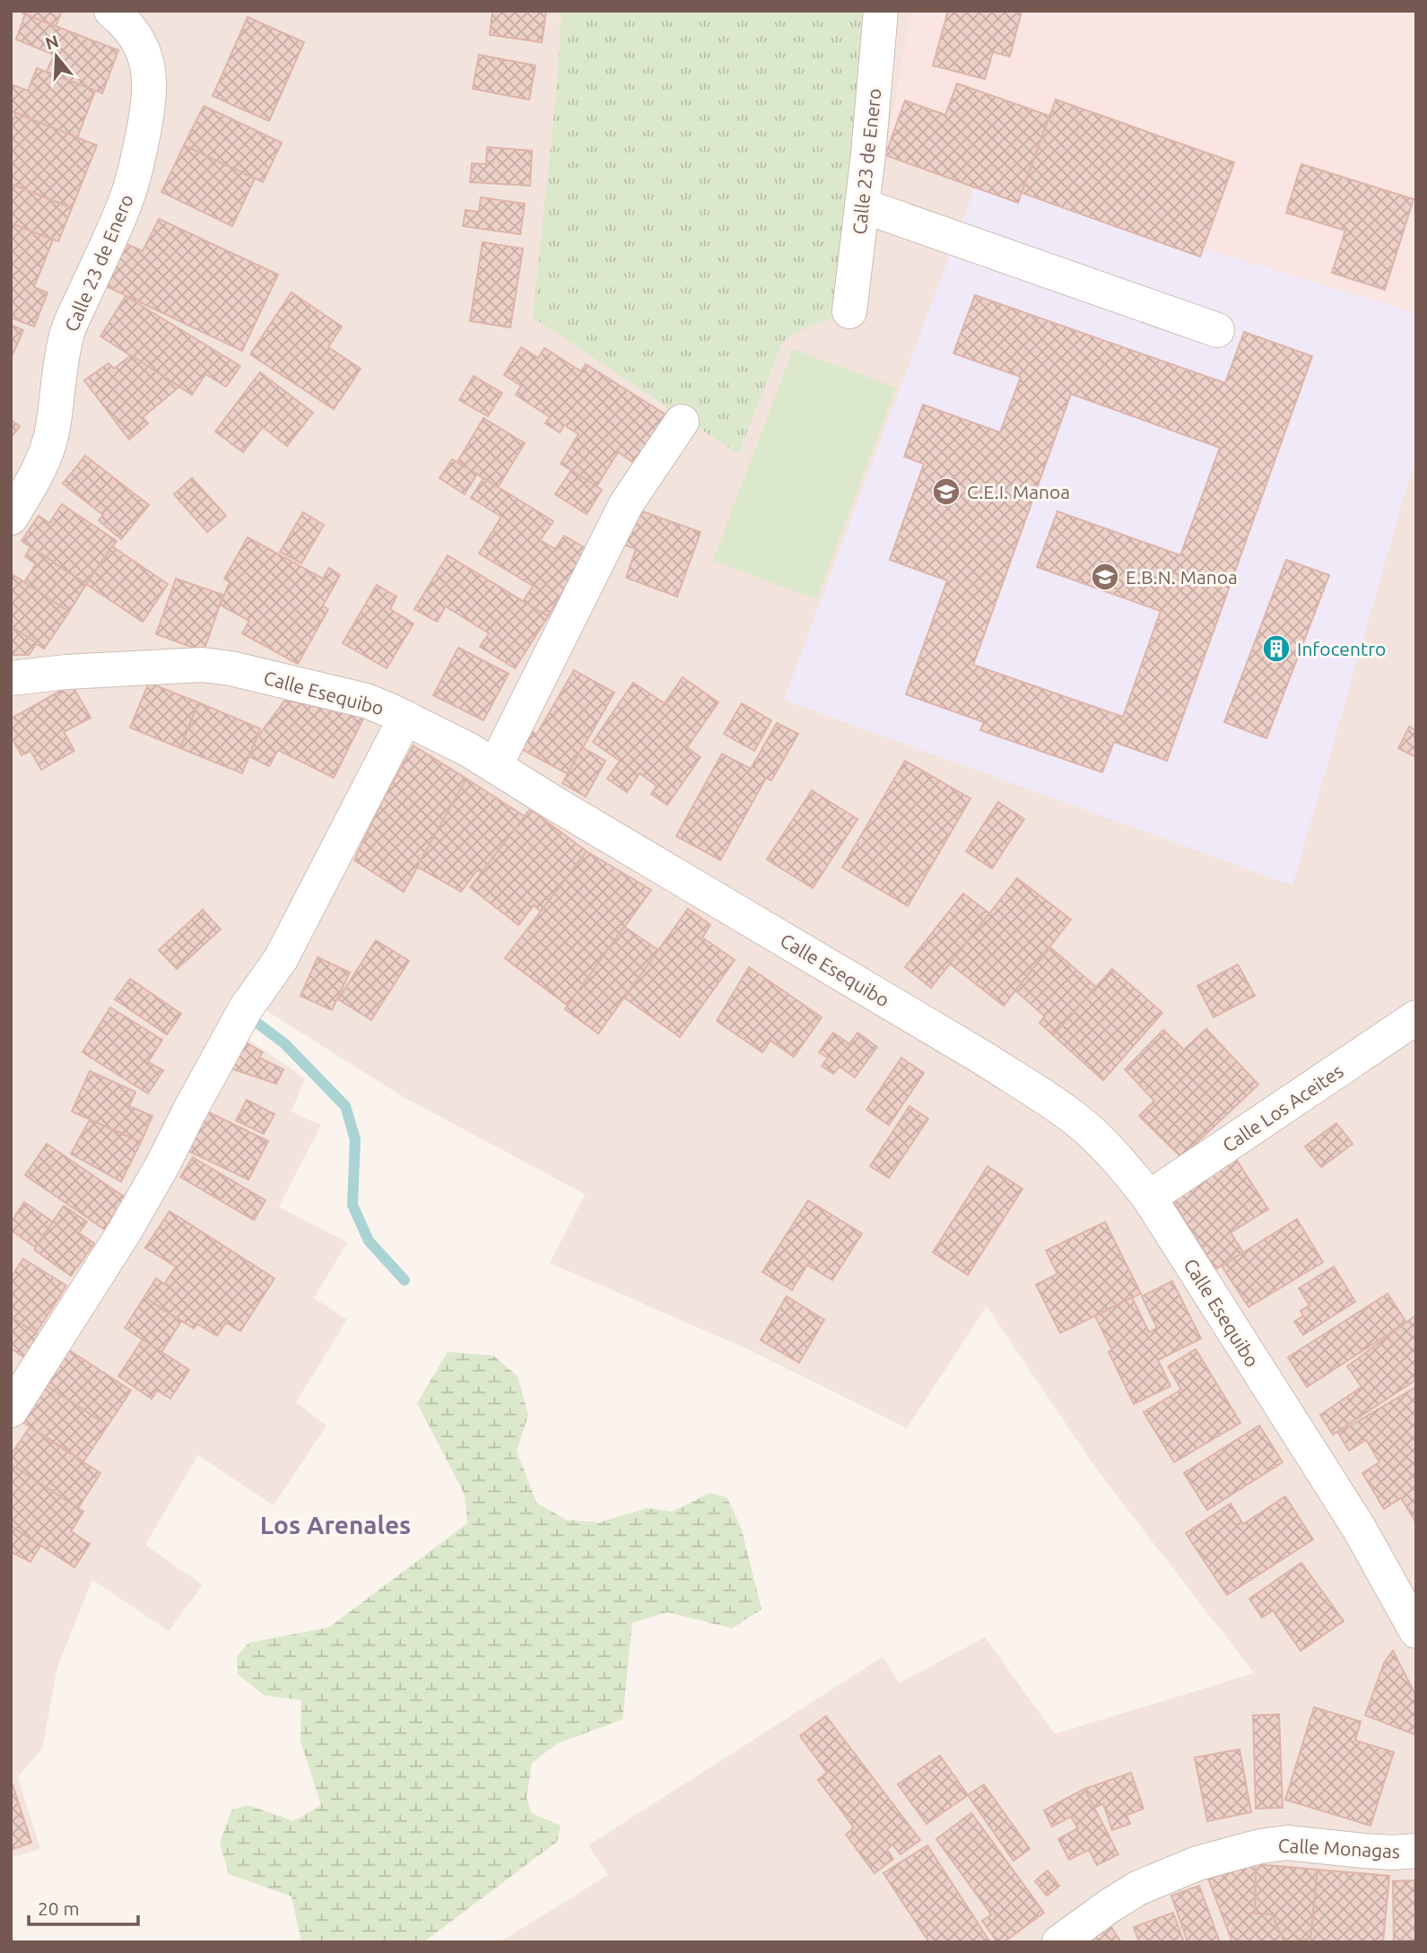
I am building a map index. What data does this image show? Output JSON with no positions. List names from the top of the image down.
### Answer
{
  "streets": {
    "street": [
      "Calle 23 de Enero",
      "Calle Esequibo",
      "Calle Los Aceites",
      "Calle Monagas"
    ]
  },
  "crossings": [
    ["Calle Esequibo", "Calle Los Aceites"]
  ],
  "districts": ["Los Arenales"],
  "places": {
    "school or university": ["C.E.I. Manoa", "E.B.N. Manoa"],
    "building": ["Infocentro"]
  },
  "scale_bar": "20 m",
  "north": "top"
}
